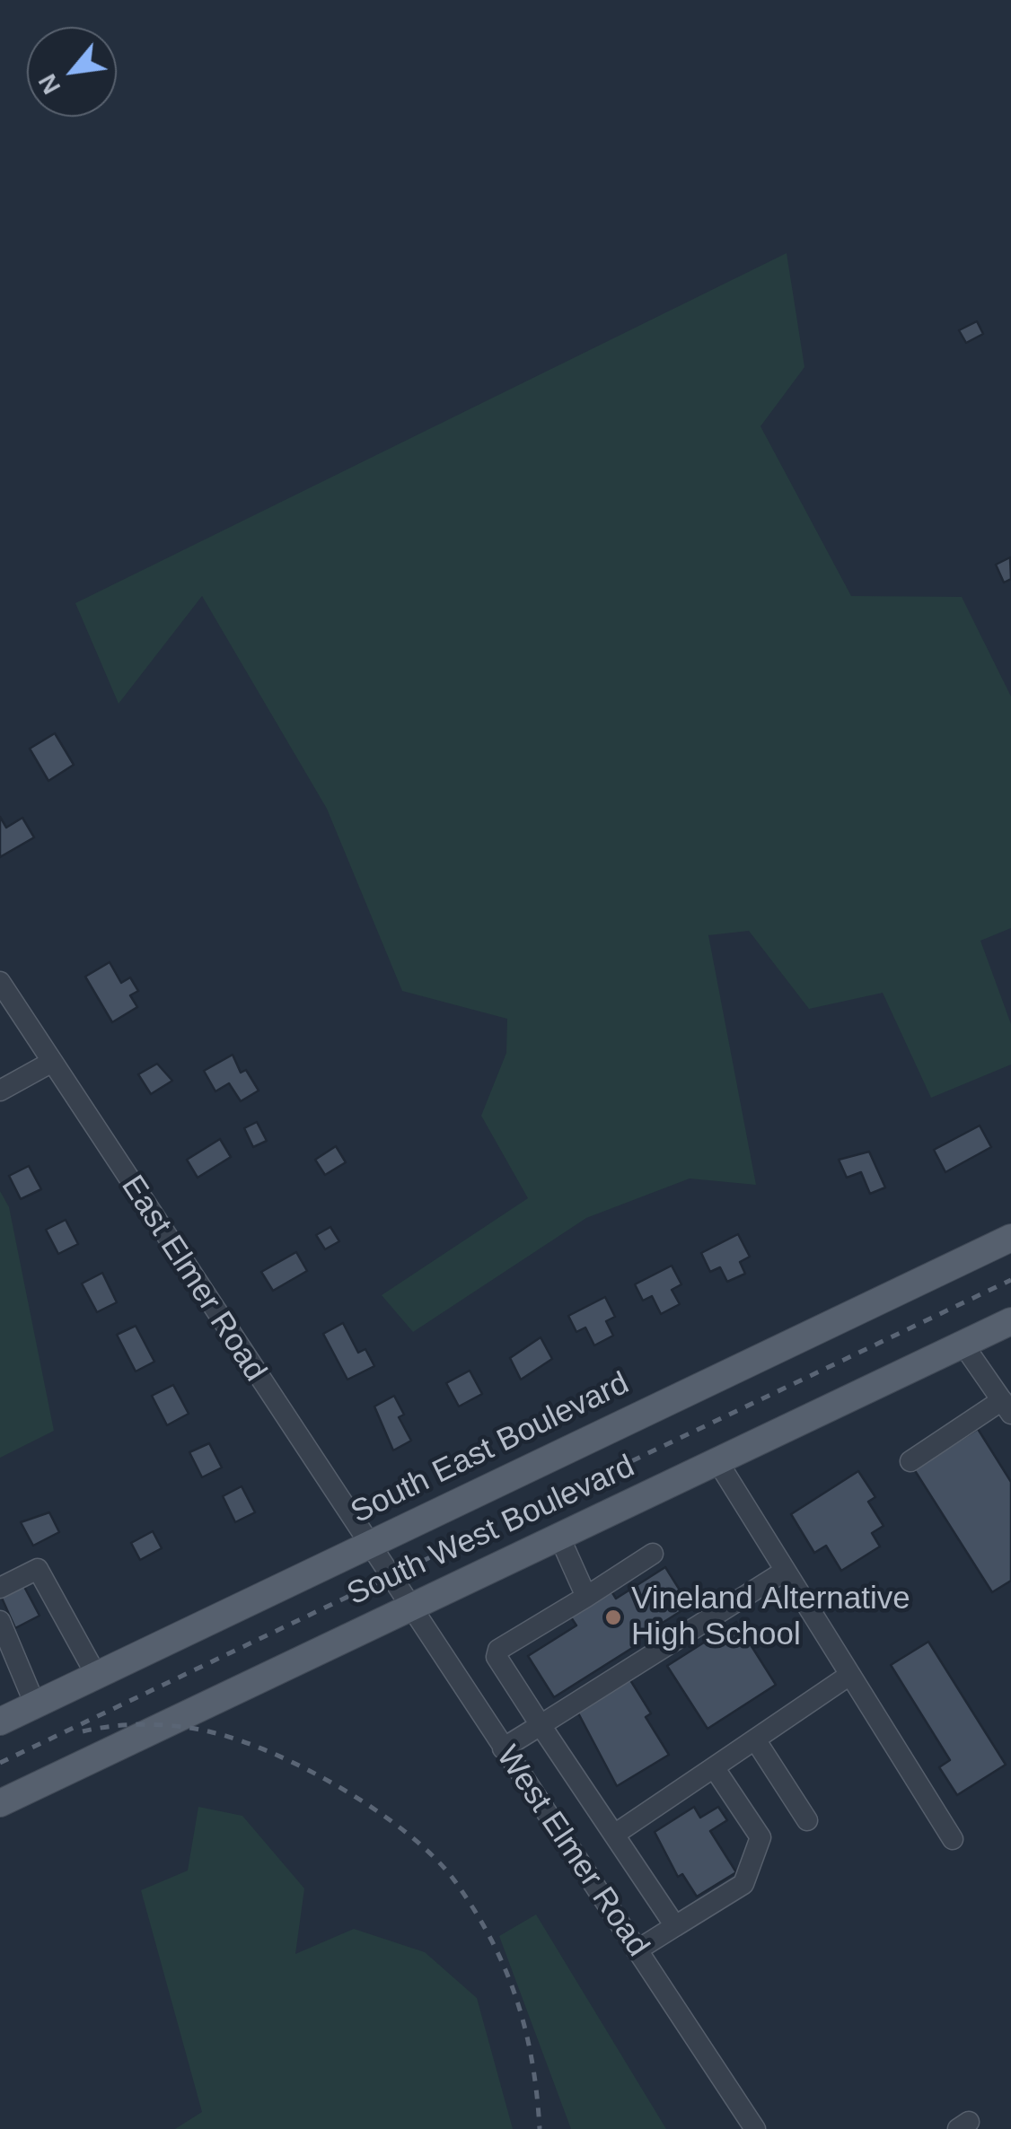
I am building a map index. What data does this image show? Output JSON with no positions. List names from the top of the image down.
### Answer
{
  "streets": {
    "main road": ["South East Boulevard", "South West Boulevard"],
    "street": ["East Elmer Road", "West Elmer Road"]
  },
  "crossings": [
    ["East Elmer Road", "South East Boulevard"],
    ["East Elmer Road", "West Elmer Road"],
    ["South West Boulevard", "West Elmer Road"]
  ],
  "places": ["Vineland Alternative High School"],
  "north": "bottom left"
}
